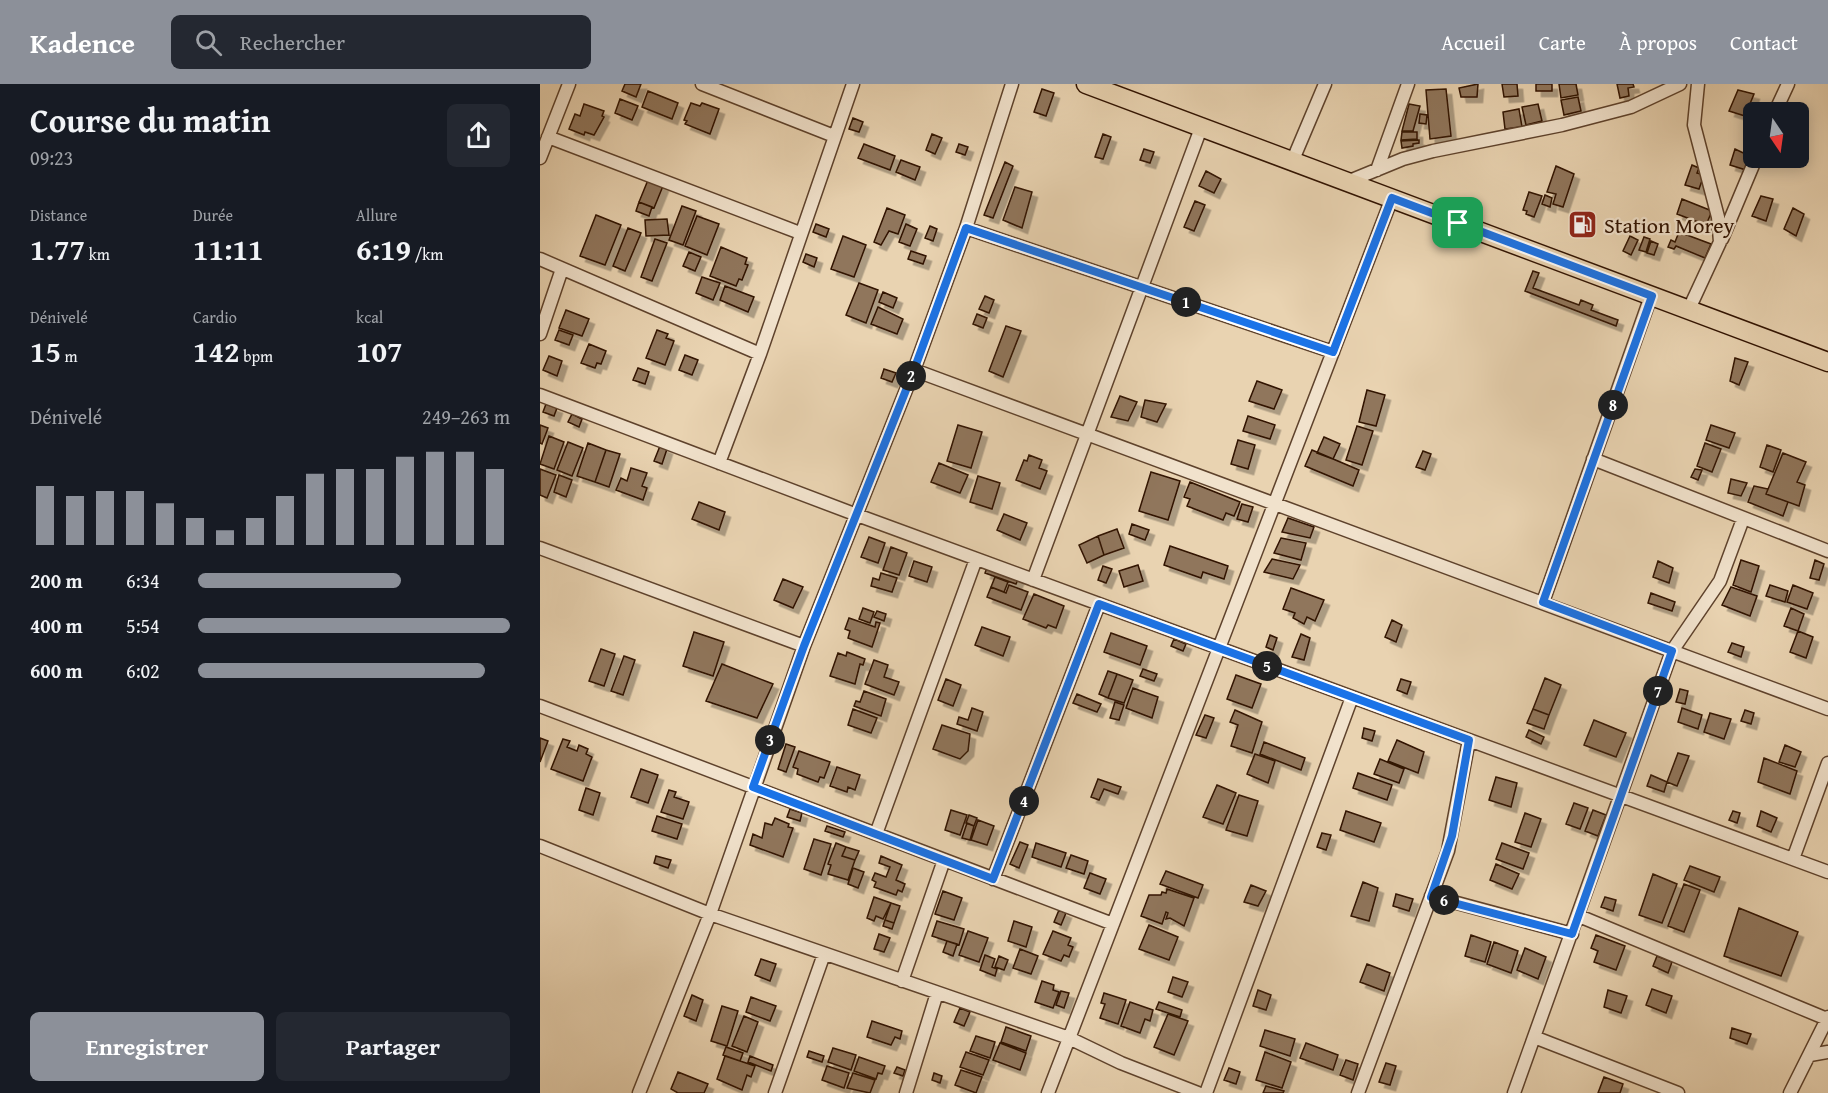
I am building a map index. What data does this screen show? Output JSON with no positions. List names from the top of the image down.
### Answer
{
  "places": {
    "fuel station": ["Station Morey"]
  },
  "north": "bottom",
  "page": {
    "header": "Kadence",
    "search": "Rechercher",
    "nav": [
      "Accueil",
      "Carte",
      "À propos",
      "Contact"
    ],
    "heading": ["Course du matin", "09:23"],
    "stats": [
      ["Distance", "1.77 km"],
      ["Durée", "11:11"],
      ["Allure", "6:19 /km"],
      ["Dénivelé", "15 m"],
      ["Cardio", "142 bpm"],
      ["kcal", "107"]
    ],
    "pins": [
      "1",
      "2",
      "8",
      "5",
      "7",
      "3",
      "4",
      "6"
    ],
    "chart": ["Dénivelé", "249–263 m"],
    "list": [
      {
        "name": "200 m",
        "note": "6:34"
      },
      {
        "name": "400 m",
        "note": "5:54"
      },
      {
        "name": "600 m",
        "note": "6:02"
      }
    ],
    "buttons": ["Enregistrer", "Partager"]
  }
}
